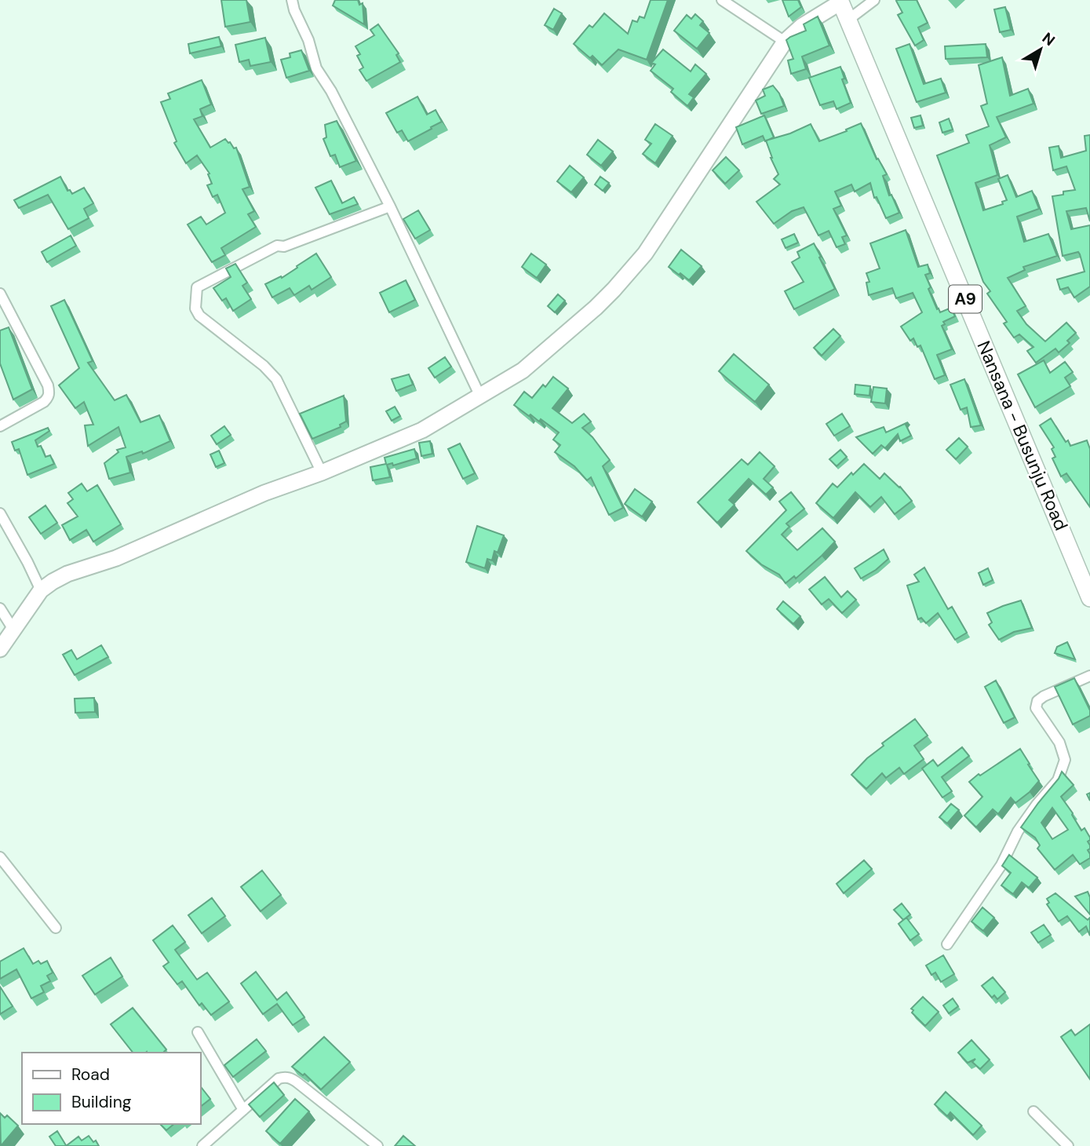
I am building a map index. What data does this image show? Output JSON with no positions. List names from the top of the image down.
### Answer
{
  "streets": {
    "main road": ["A9", "Nansana - Busunju Road"]
  },
  "legend": ["Road", "Building"],
  "north": "top right"
}
